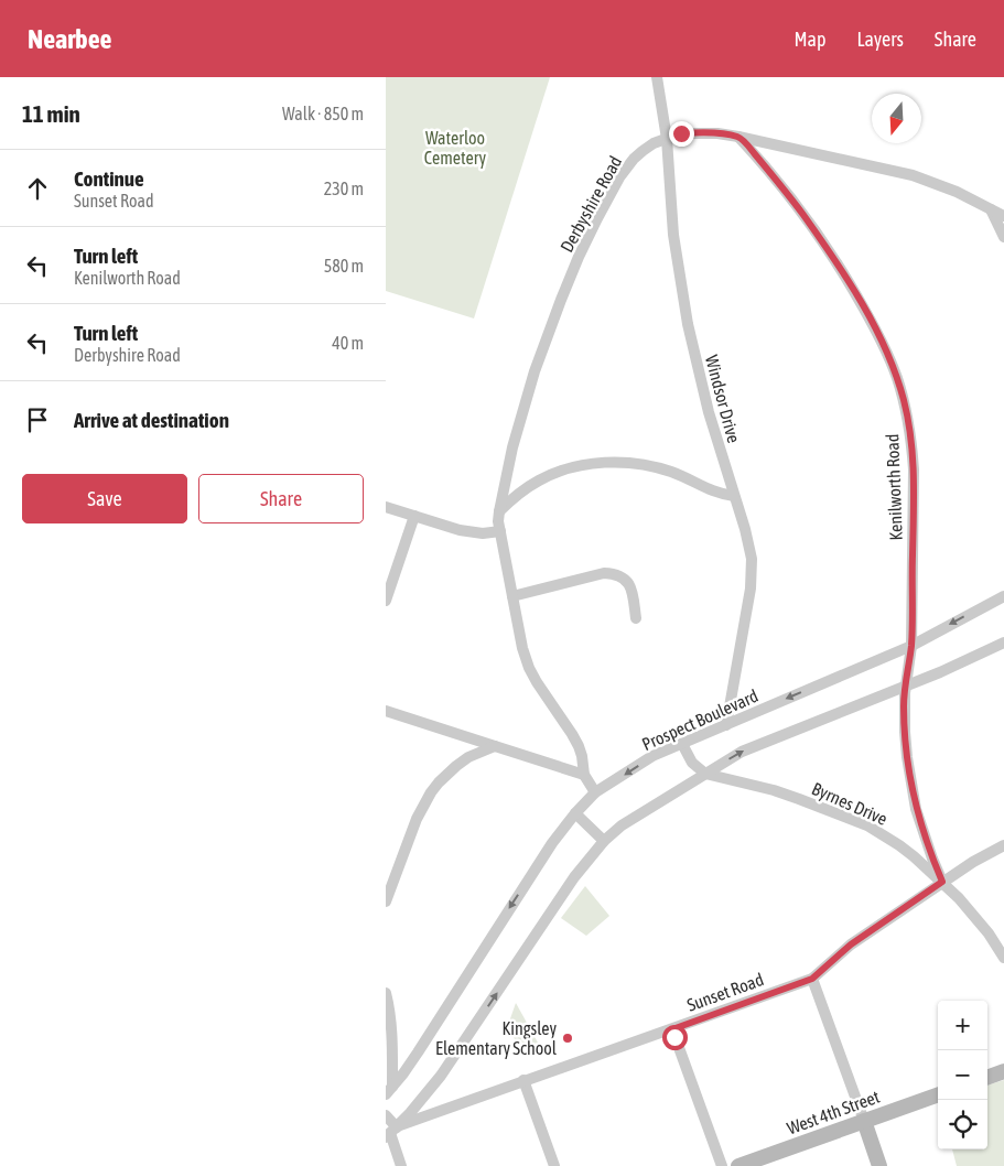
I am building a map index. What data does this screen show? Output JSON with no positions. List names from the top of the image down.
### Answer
{
  "streets": {
    "main road": ["West 4th Street"],
    "street": [
      "Derbyshire Road",
      "Windsor Drive",
      "Kenilworth Road",
      "Prospect Boulevard",
      "Byrnes Drive",
      "Sunset Road"
    ]
  },
  "crossings": [
    ["Derbyshire Road", "Windsor Drive"],
    ["Derbyshire Road", "Kenilworth Road"],
    ["Windsor Drive", "Prospect Boulevard"],
    ["Kenilworth Road", "Prospect Boulevard"],
    ["Kenilworth Road", "Byrnes Drive"],
    ["Kenilworth Road", "Sunset Road"],
    ["Byrnes Drive", "Sunset Road"]
  ],
  "parks": ["Waterloo Cemetery"],
  "places": ["Kingsley Elementary School"],
  "north": "bottom",
  "page": {
    "header": "Nearbee",
    "nav": ["Map", "Layers", "Share"],
    "heading": ["11 min", "Walk · 850 m"],
    "list": [
      ["Continue", "Sunset Road", "230 m"],
      ["Turn left", "Kenilworth Road", "580 m"],
      ["Turn left", "Derbyshire Road", "40 m"],
      "Arrive at destination"
    ],
    "buttons": ["Save", "Share"],
    "map_buttons": ["+", "−"]
  }
}
